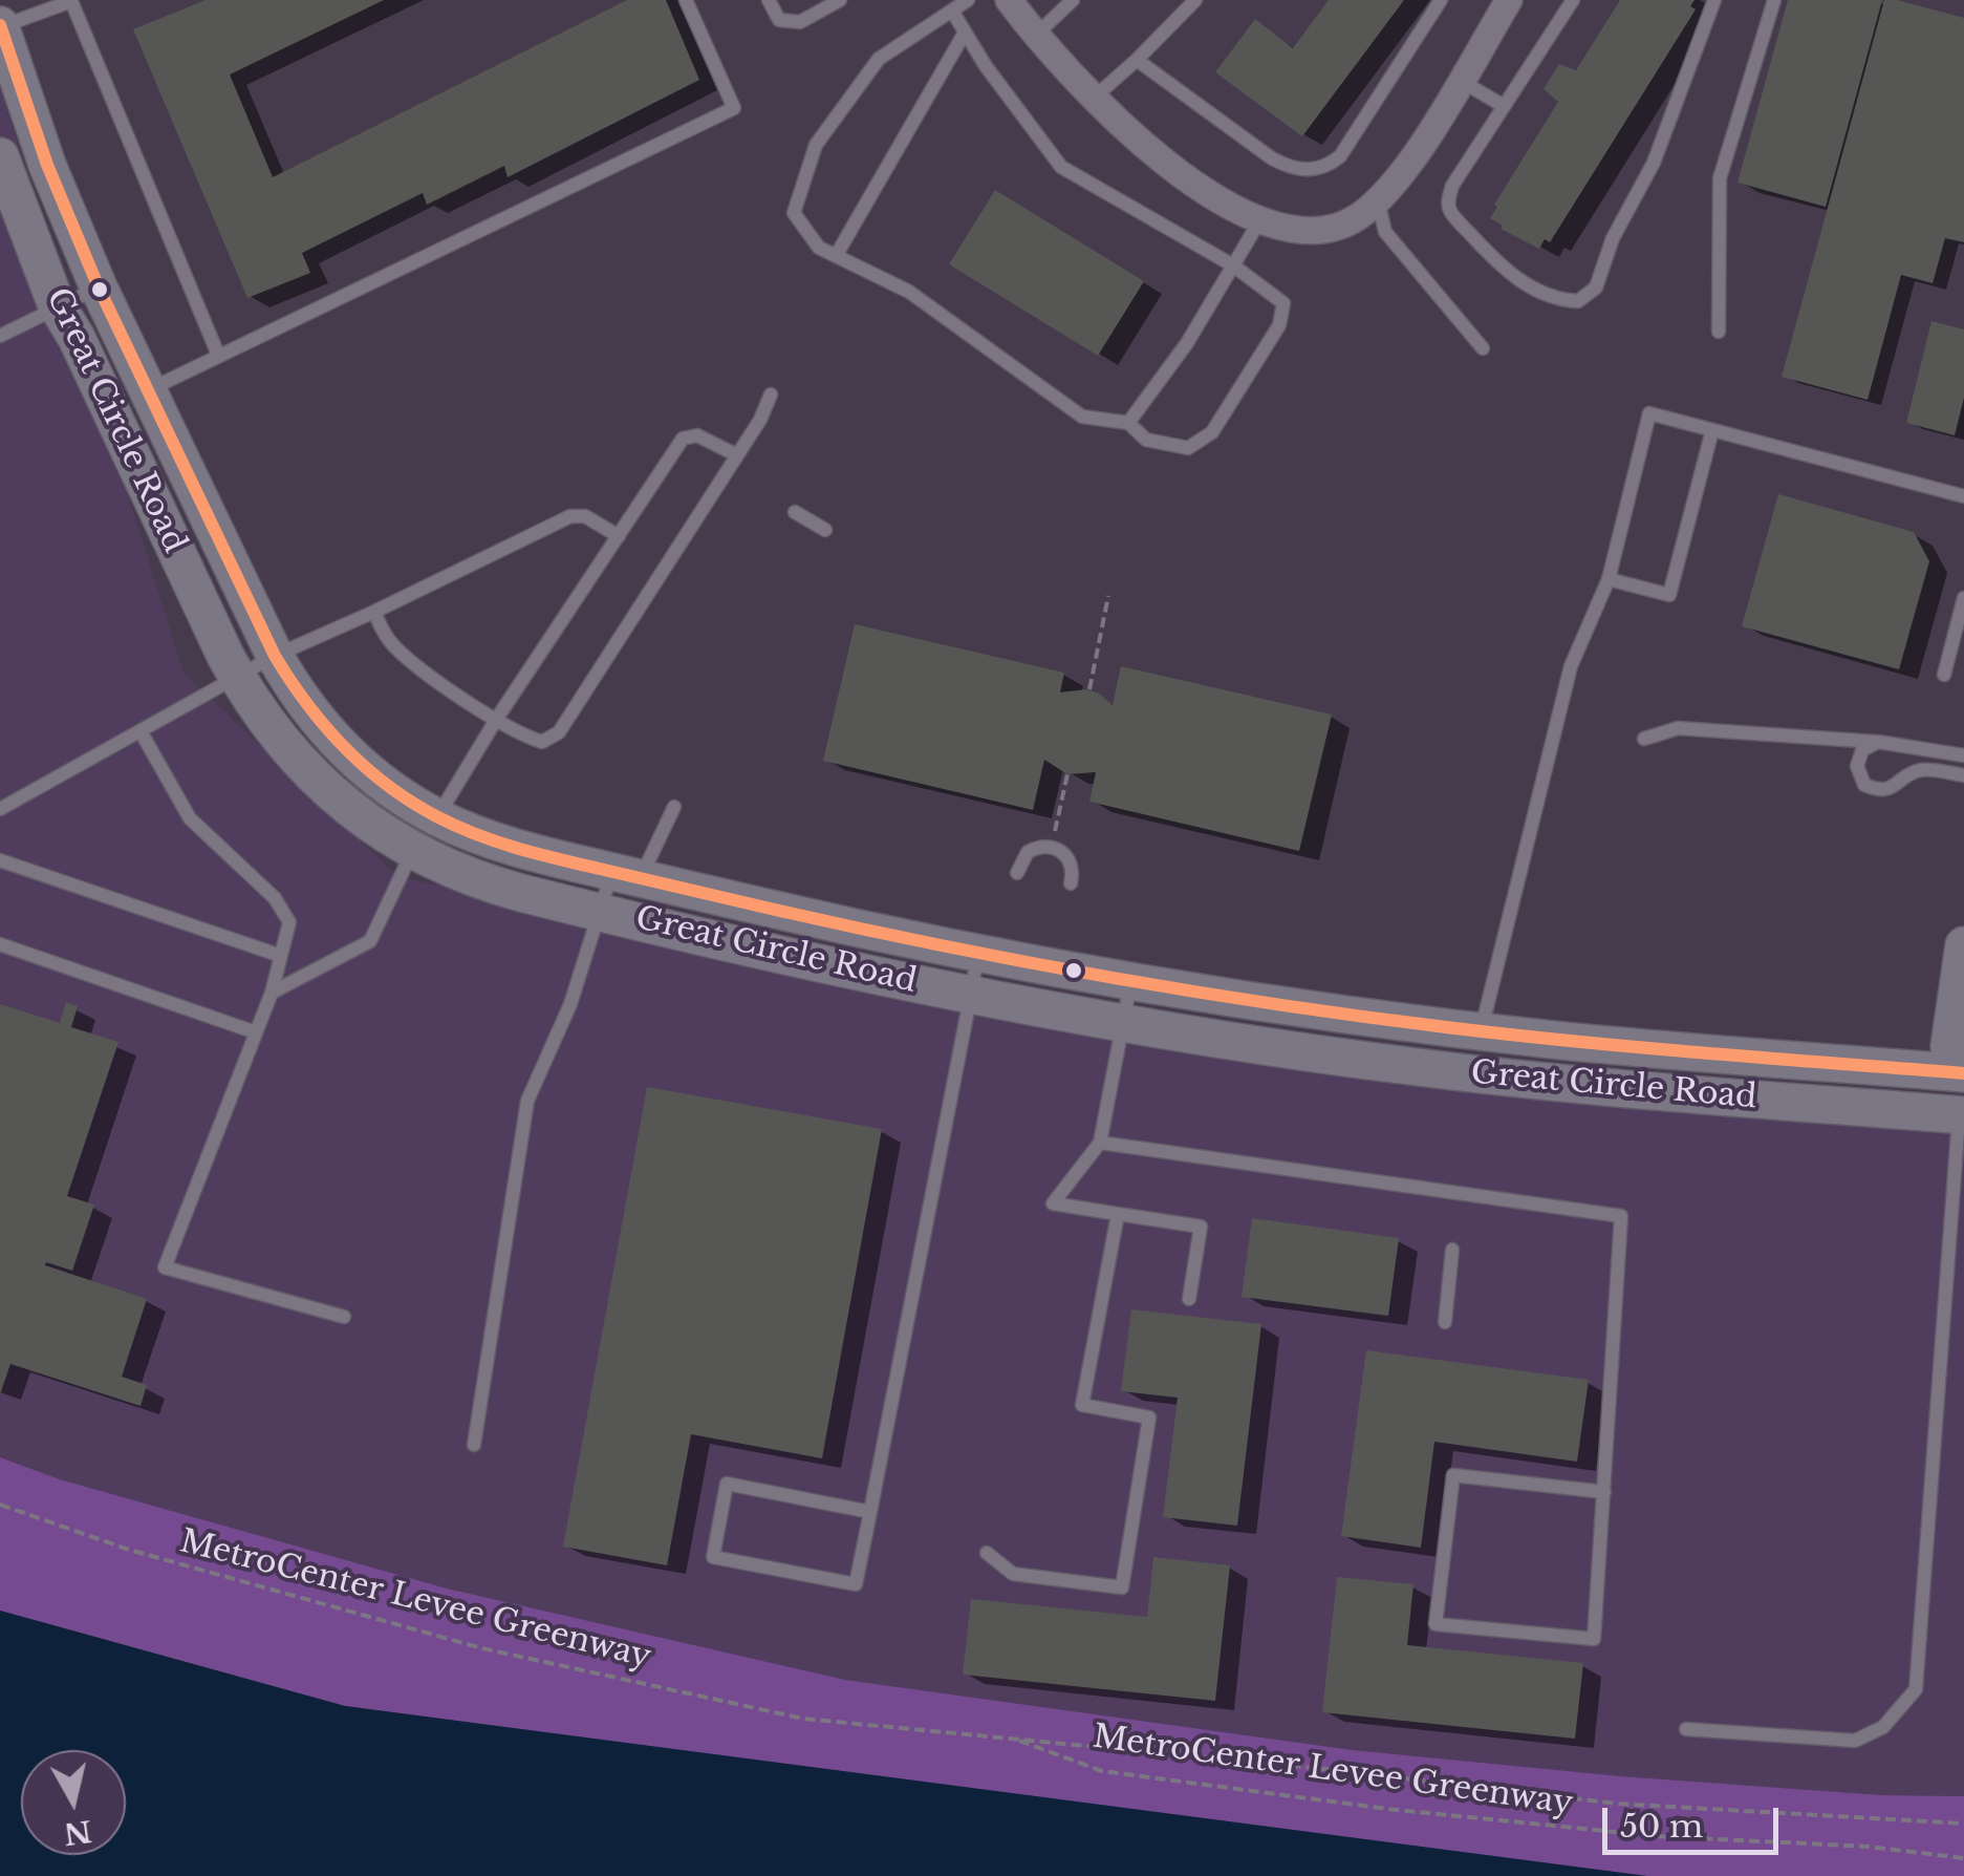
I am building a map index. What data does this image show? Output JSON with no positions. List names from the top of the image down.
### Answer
{
  "streets": {
    "street": ["Great Circle Road"],
    "path": ["MetroCenter Levee Greenway"]
  },
  "scale_bar": "50 m",
  "north": "bottom"
}
